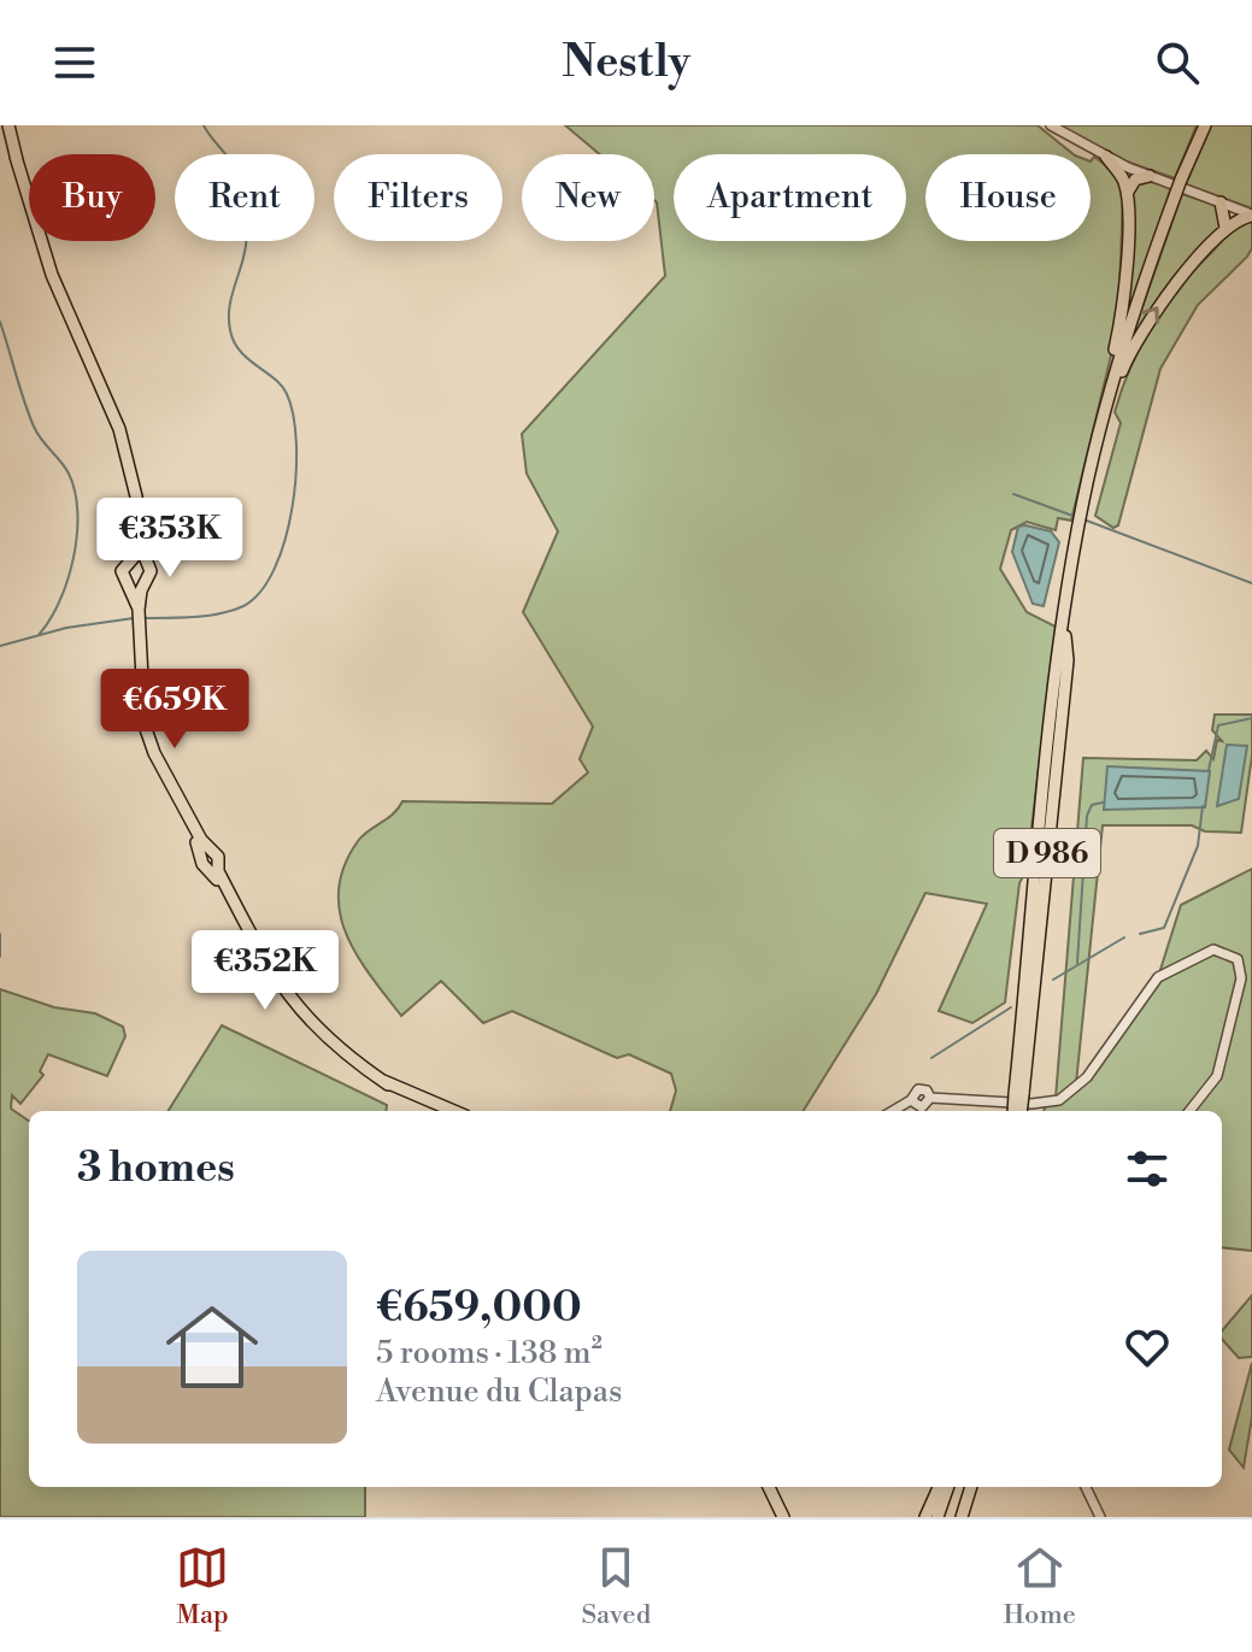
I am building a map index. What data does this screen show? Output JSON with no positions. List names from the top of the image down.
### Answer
{
  "streets": {
    "main road": ["D 986"]
  },
  "page": {
    "header": "Nestly",
    "chip": [
      "Buy",
      "Rent",
      "Filters",
      "New",
      "Apartment",
      "House"
    ],
    "price": ["€353K", "€659K", "€352K"],
    "heading": "3 homes",
    "list": [
      {
        "name": "€659,000",
        "note": "5 rooms · 138 m² · Avenue du Clapas"
      }
    ],
    "tabs": ["Map", "Saved", "Home"]
  }
}
